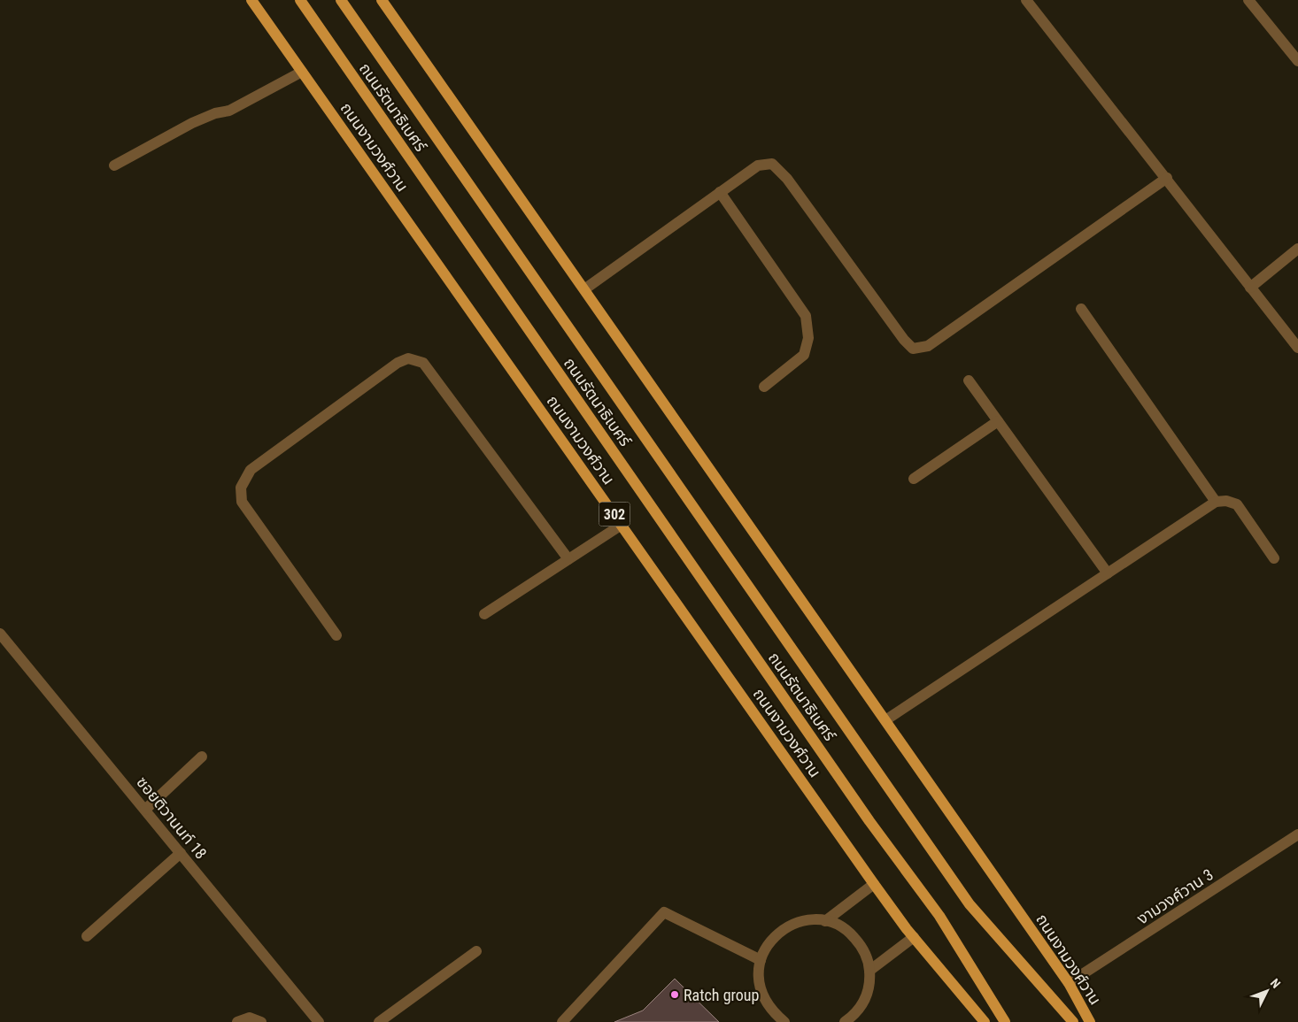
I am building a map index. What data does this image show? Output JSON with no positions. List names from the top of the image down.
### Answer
{
  "streets": {
    "main road": ["ถนนรัตนาธิเบศร์", "ถนนงามวงศ์วาน", "302"],
    "street": ["ซอยติวานนท์ 18", "งามวงศ์วาน 3"]
  },
  "crossings": [
    ["ถนนรัตนาธิเบศร์", "ถนนงามวงศ์วาน"],
    ["ถนนงามวงศ์วาน", "งามวงศ์วาน 3"]
  ],
  "places": ["Ratch group"],
  "north": "top right"
}
